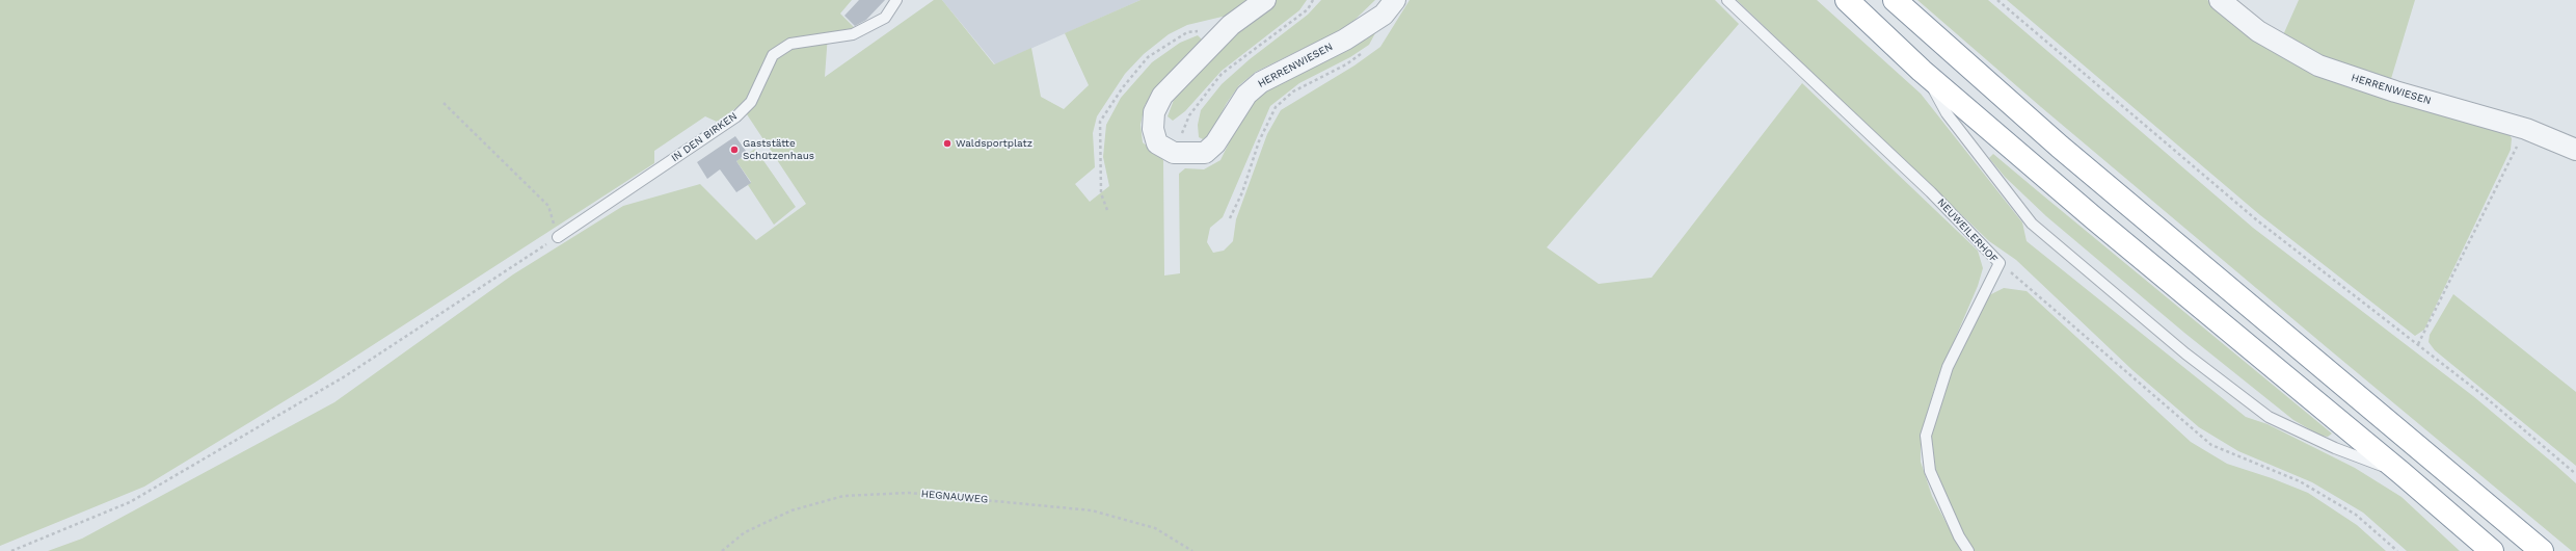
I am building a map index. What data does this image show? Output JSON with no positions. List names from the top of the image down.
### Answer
{
  "streets": {
    "street": ["HERRENWIESEN"],
    "lane": ["IN DEN BIRKEN", "NEUWEILERHOF"],
    "path": ["HEGNAUWEG"]
  },
  "places": ["Waldsportplatz", "Gaststätte Schützenhaus"]
}
